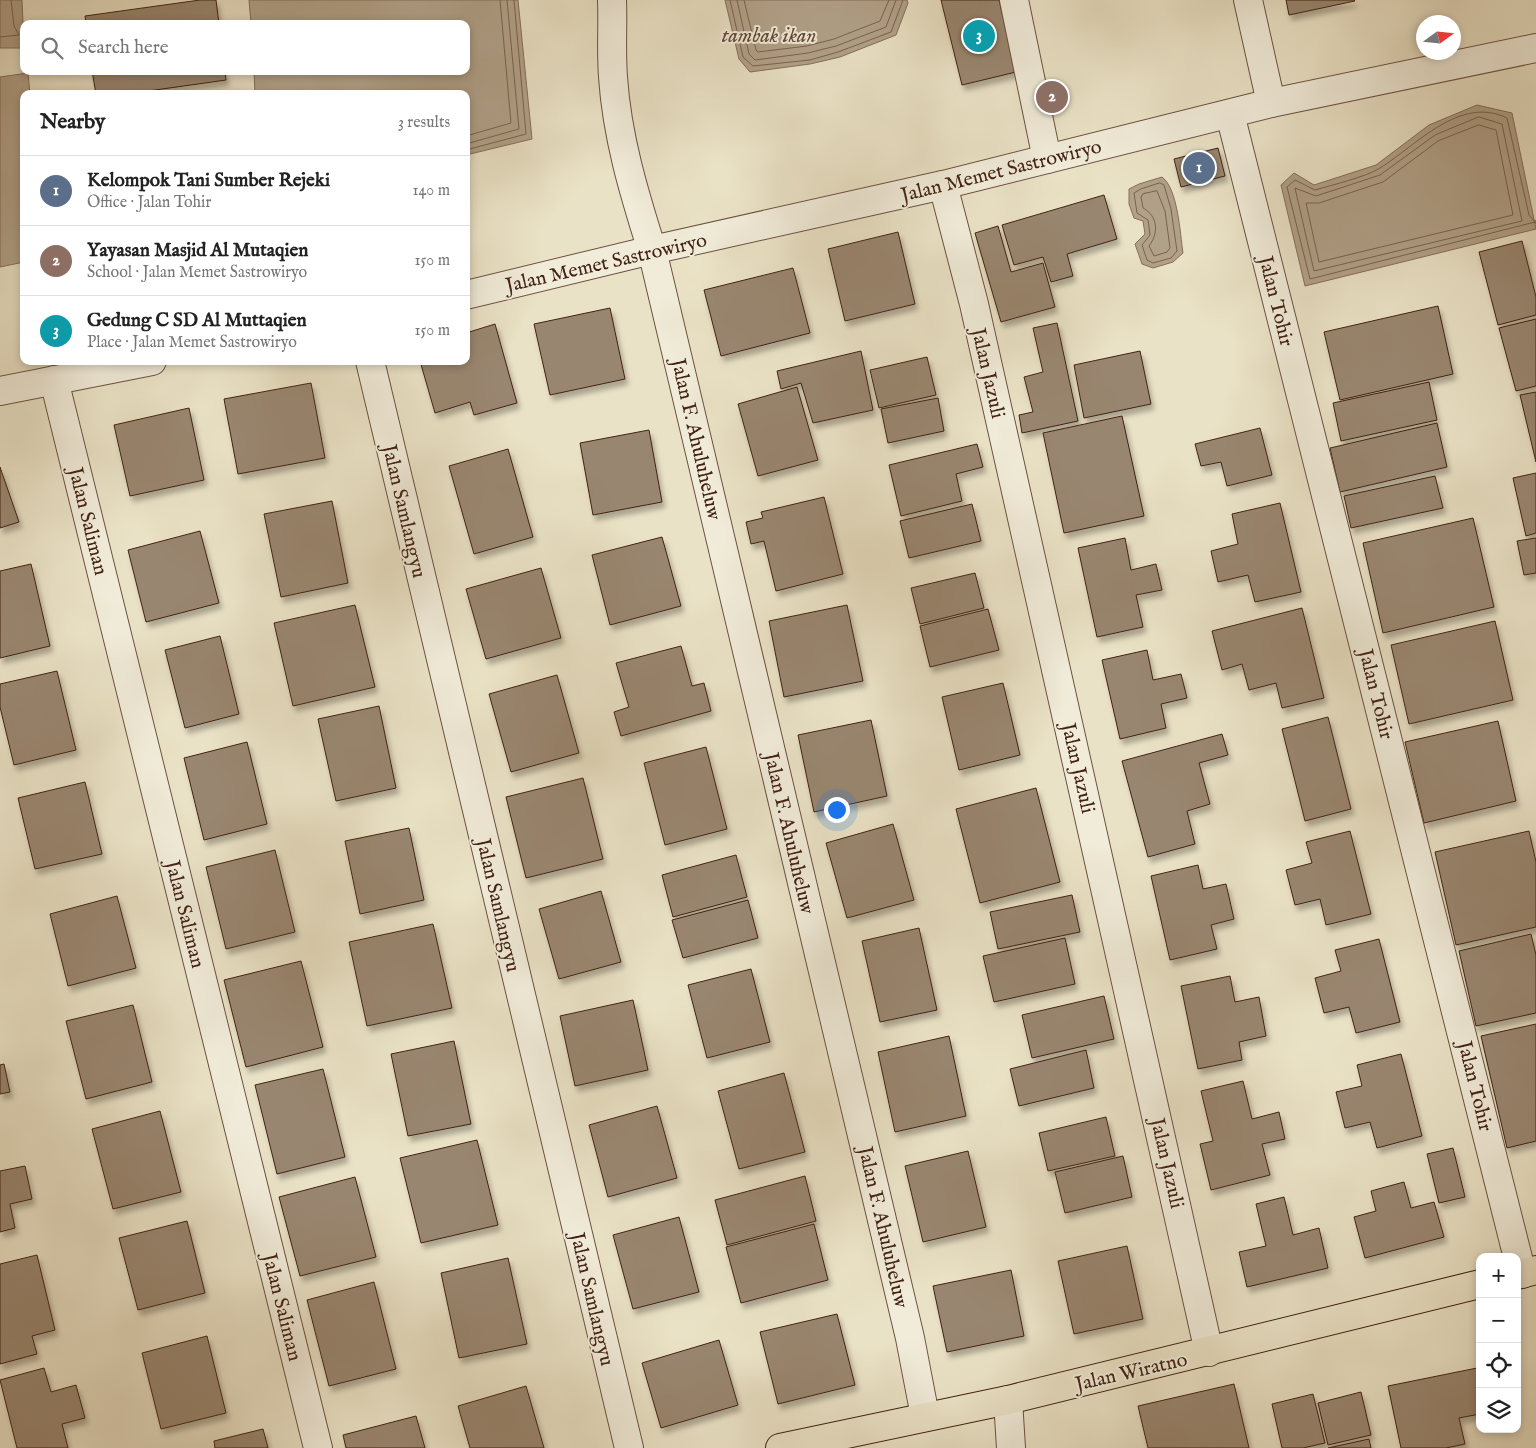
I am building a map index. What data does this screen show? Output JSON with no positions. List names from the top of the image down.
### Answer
{
  "streets": {
    "main road": ["Jalan Wiratno"],
    "street": [
      "Jalan Memet Sastrowiryo",
      "Jalan Tohir",
      "Jalan Jazuli",
      "Jalan F. Ahuluheluw",
      "Jalan Samlangyu",
      "Jalan Saliman"
    ]
  },
  "crossings": [
    ["Jalan Memet Sastrowiryo", "Jalan Tohir"],
    ["Jalan Memet Sastrowiryo", "Jalan Jazuli"],
    ["Jalan Memet Sastrowiryo", "Jalan F. Ahuluheluw"],
    ["Jalan Jazuli", "Jalan Wiratno"],
    ["Jalan F. Ahuluheluw", "Jalan Wiratno"]
  ],
  "water": ["tambak ikan"],
  "north": "right",
  "page": {
    "pins": ["3", "2", "1"],
    "search": "Search here",
    "heading": ["Nearby", "3 results"],
    "list": [
      {
        "mark": "1",
        "name": "Kelompok Tani Sumber Rejeki",
        "note": "Office · Jalan Tohir",
        "value": "140 m"
      },
      {
        "mark": "2",
        "name": "Yayasan Masjid Al Mutaqien",
        "note": "School · Jalan Memet Sastrowiryo",
        "value": "150 m"
      },
      {
        "mark": "3",
        "name": "Gedung C SD Al Muttaqien",
        "note": "Place · Jalan Memet Sastrowiryo",
        "value": "150 m"
      }
    ],
    "map_buttons": ["+", "−"]
  }
}
